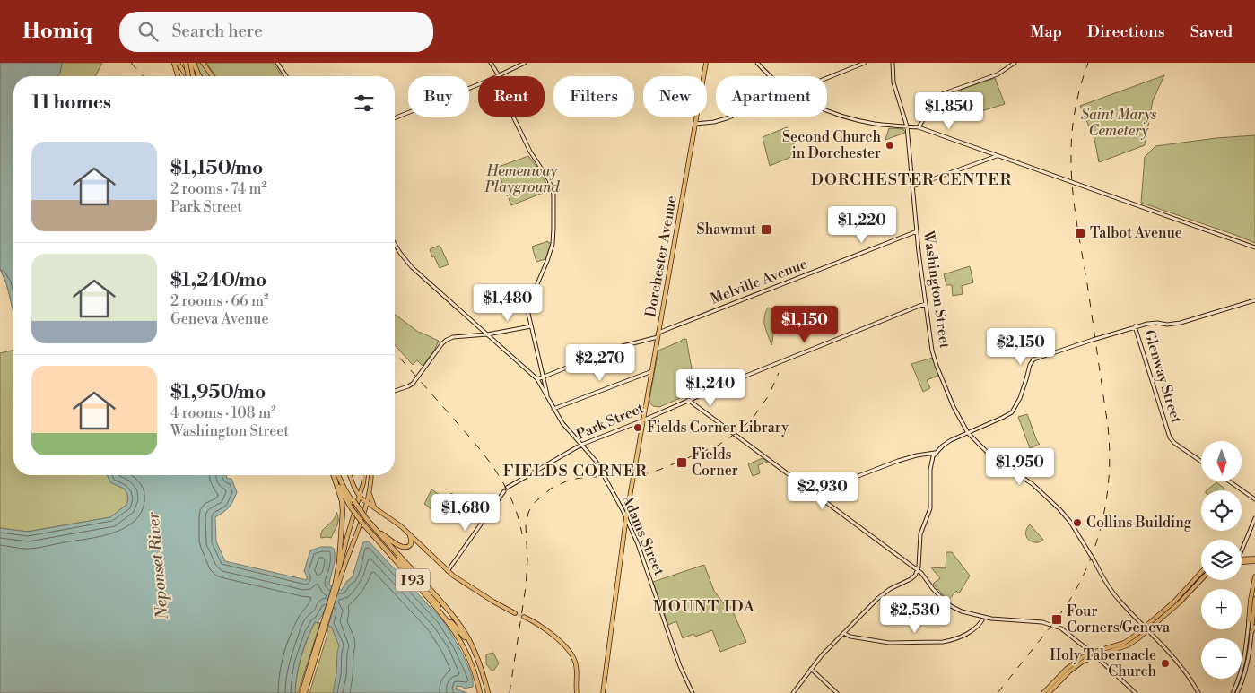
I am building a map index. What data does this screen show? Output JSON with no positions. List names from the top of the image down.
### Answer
{
  "streets": {
    "highway": ["I 93"],
    "main road": [
      "Dorchester Avenue",
      "Melville Avenue",
      "Washington Street",
      "Glenway Street",
      "Park Street",
      "Adams Street"
    ]
  },
  "crossings": [
    ["Dorchester Avenue", "Melville Avenue"],
    ["Dorchester Avenue", "Park Street"],
    ["Dorchester Avenue", "Adams Street"],
    ["Melville Avenue", "Washington Street"],
    ["Melville Avenue", "Adams Street"],
    ["Washington Street", "Park Street"],
    ["Park Street", "Adams Street"]
  ],
  "districts": ["DORCHESTER CENTER", "FIELDS CORNER", "MOUNT IDA"],
  "water": ["Neponset River"],
  "parks": ["Saint Marys Cemetery", "Hemenway Playground"],
  "places": {
    "other": [
      "Second Church in Dorchester",
      "Fields Corner Library",
      "Collins Building",
      "Holy Tabernacle Church"
    ],
    "transit": [
      "Shawmut",
      "Talbot Avenue",
      "Fields Corner",
      "Four Corners/Geneva"
    ]
  },
  "north": "bottom",
  "page": {
    "header": "Homiq",
    "search": "Search here",
    "nav": ["Map", "Directions", "Saved"],
    "chip": [
      "Buy",
      "Rent",
      "Filters",
      "New",
      "Apartment"
    ],
    "heading": "11 homes",
    "price": [
      "$1,850",
      "$1,220",
      "$1,480",
      "$1,150",
      "$2,150",
      "$2,270",
      "$1,240",
      "$1,950",
      "$2,930",
      "$1,680",
      "$2,530"
    ],
    "list": [
      {
        "name": "$1,150/mo",
        "note": "2 rooms · 74 m² · Park Street"
      },
      {
        "name": "$1,240/mo",
        "note": "2 rooms · 66 m² · Geneva Avenue"
      },
      {
        "name": "$1,950/mo",
        "note": "4 rooms · 108 m² · Washington Street"
      }
    ],
    "map_buttons": ["+", "−"]
  }
}
